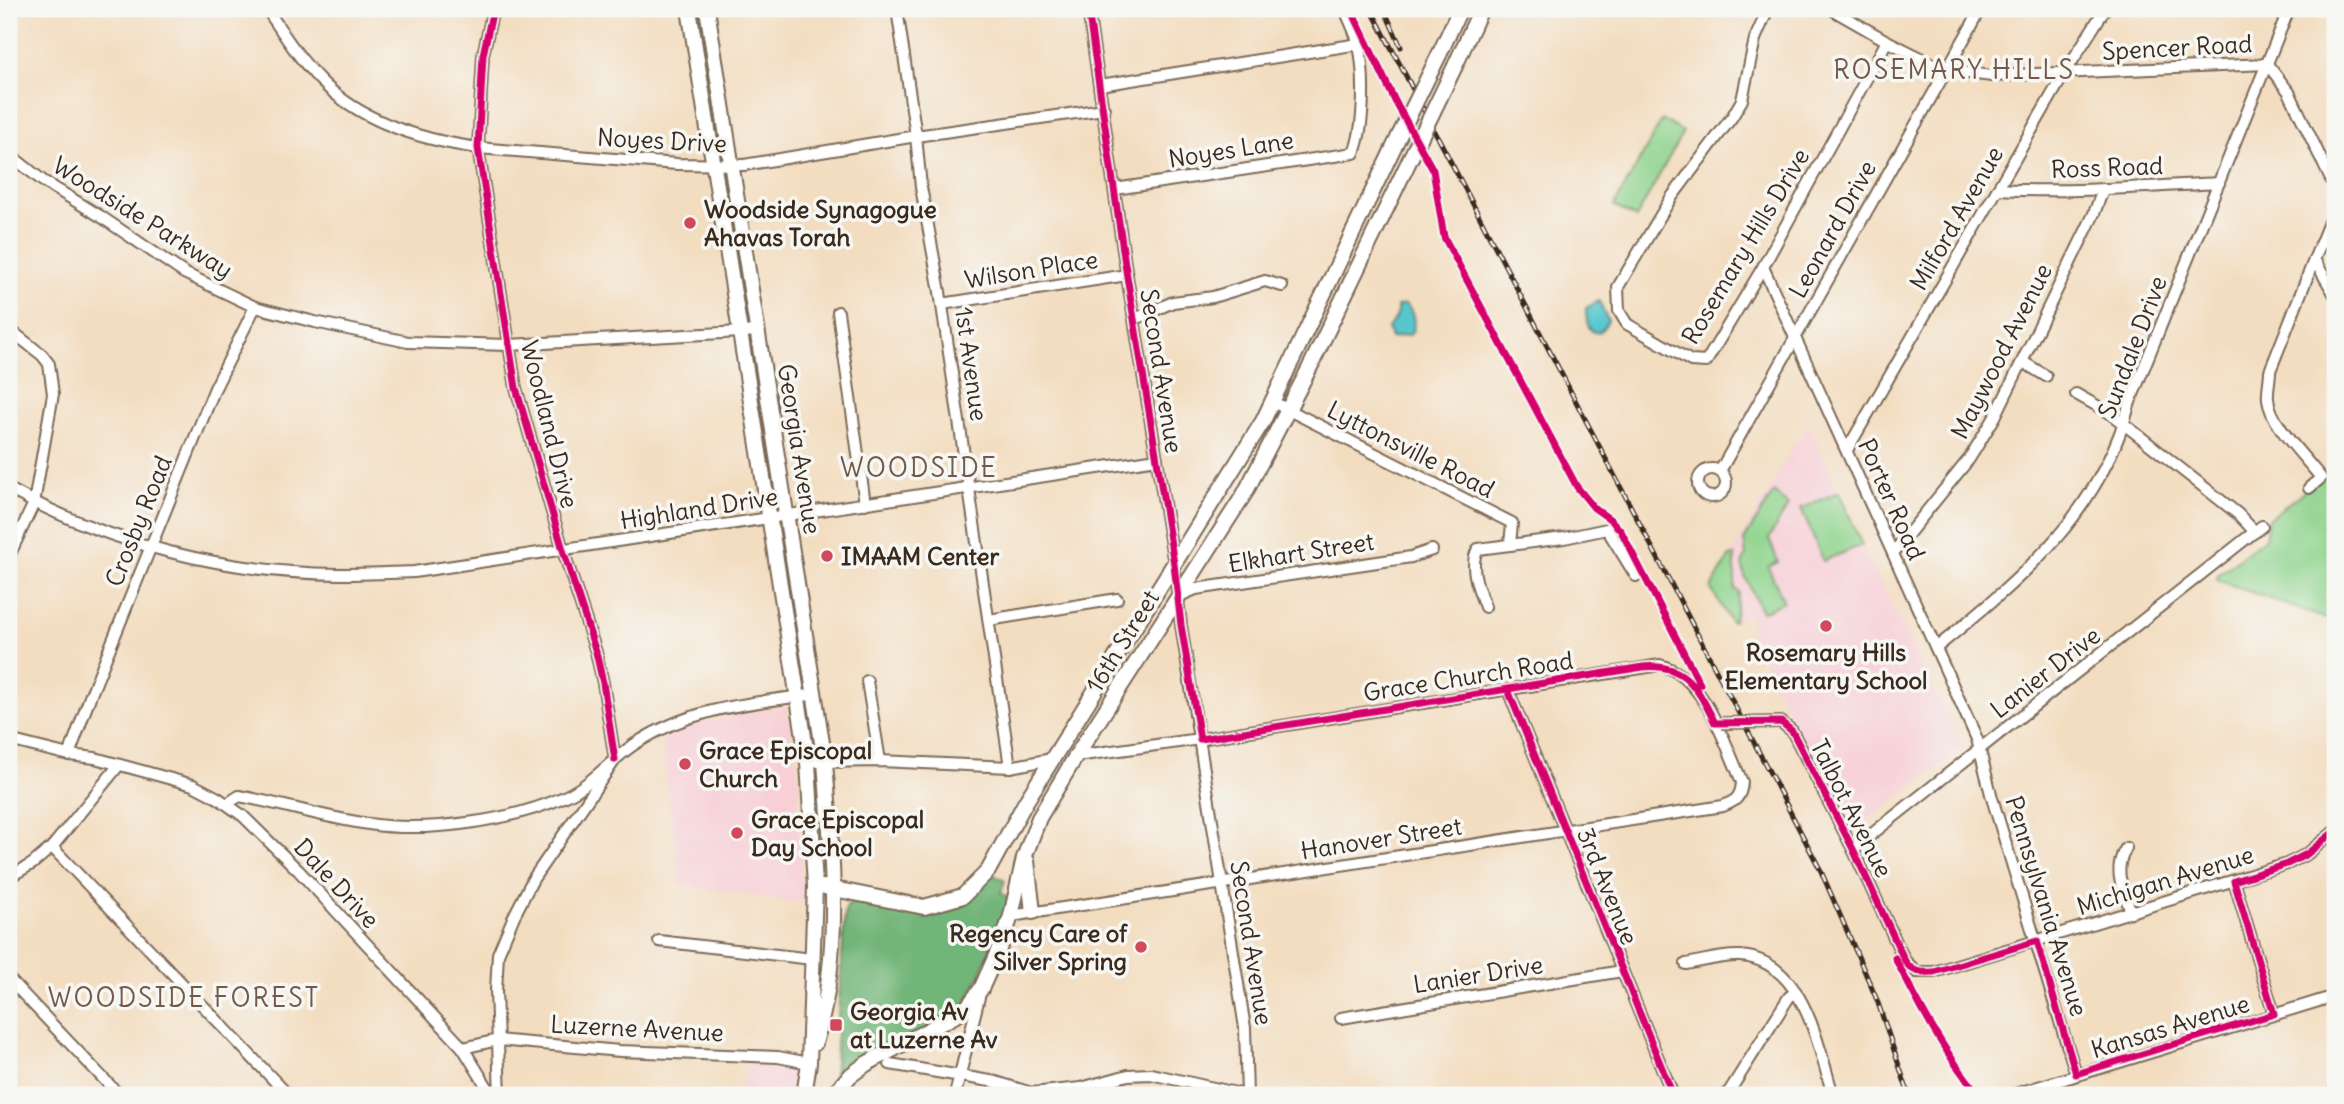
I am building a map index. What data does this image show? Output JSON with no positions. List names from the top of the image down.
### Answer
{
  "streets": {
    "main road": ["Georgia Avenue", "16th Street"],
    "street": [
      "Spencer Road",
      "Noyes Drive",
      "Noyes Lane",
      "Ross Road",
      "Woodside Parkway",
      "Milford Avenue",
      "Leonard Drive",
      "Rosemary Hills Drive",
      "Wilson Place",
      "Sundale Drive",
      "Maywood Avenue",
      "1st Avenue",
      "Second Avenue",
      "Woodland Drive",
      "Lyttonsville Road",
      "Porter Road",
      "Highland Drive",
      "Crosby Road",
      "Elkhart Street",
      "Lanier Drive",
      "Grace Church Road",
      "Talbot Avenue",
      "Hanover Street",
      "Michigan Avenue",
      "Dale Drive",
      "3rd Avenue",
      "Pennsylvania Avenue",
      "Kansas Avenue",
      "Luzerne Avenue"
    ]
  },
  "crossings": [
    ["Spencer Road", "Milford Avenue"],
    ["Spencer Road", "Leonard Drive"],
    ["Spencer Road", "Rosemary Hills Drive"],
    ["Spencer Road", "Sundale Drive"],
    ["Noyes Drive", "1st Avenue"],
    ["Noyes Drive", "Second Avenue"],
    ["Noyes Drive", "Woodland Drive"],
    ["Noyes Drive", "Georgia Avenue"],
    ["Noyes Lane", "Second Avenue"],
    ["Ross Road", "Milford Avenue"],
    ["Ross Road", "Sundale Drive"],
    ["Ross Road", "Maywood Avenue"],
    ["Woodside Parkway", "Woodland Drive"],
    ["Woodside Parkway", "Georgia Avenue"],
    ["Woodside Parkway", "Crosby Road"],
    ["Milford Avenue", "Porter Road"],
    ["Leonard Drive", "Porter Road"],
    ["Rosemary Hills Drive", "Porter Road"],
    ["Wilson Place", "1st Avenue"],
    ["Wilson Place", "Second Avenue"],
    ["Sundale Drive", "Porter Road"],
    ["Sundale Drive", "Lanier Drive"],
    ["Maywood Avenue", "Porter Road"],
    ["1st Avenue", "Highland Drive"],
    ["Second Avenue", "Highland Drive"],
    ["Second Avenue", "Elkhart Street"],
    ["Second Avenue", "16th Street"],
    ["Second Avenue", "Grace Church Road"],
    ["Second Avenue", "Hanover Street"],
    ["Woodland Drive", "Highland Drive"],
    ["Georgia Avenue", "Highland Drive"],
    ["Georgia Avenue", "16th Street"],
    ["Georgia Avenue", "Luzerne Avenue"],
    ["Lyttonsville Road", "16th Street"],
    ["Porter Road", "Lanier Drive"],
    ["Porter Road", "Pennsylvania Avenue"],
    ["Highland Drive", "Crosby Road"],
    ["Crosby Road", "Dale Drive"],
    ["Elkhart Street", "16th Street"],
    ["16th Street", "Grace Church Road"],
    ["16th Street", "Hanover Street"],
    ["Lanier Drive", "Talbot Avenue"],
    ["Lanier Drive", "3rd Avenue"],
    ["Lanier Drive", "Pennsylvania Avenue"],
    ["Grace Church Road", "Talbot Avenue"],
    ["Grace Church Road", "Hanover Street"],
    ["Grace Church Road", "3rd Avenue"],
    ["Talbot Avenue", "Michigan Avenue"],
    ["Hanover Street", "3rd Avenue"],
    ["Michigan Avenue", "Pennsylvania Avenue"],
    ["Dale Drive", "Luzerne Avenue"],
    ["Pennsylvania Avenue", "Kansas Avenue"]
  ],
  "districts": ["ROSEMARY HILLS", "WOODSIDE", "WOODSIDE FOREST"],
  "places": {
    "other": [
      "Woodside Synagogue Ahavas Torah",
      "IMAAM Center",
      "Rosemary Hills Elementary School",
      "Grace Episcopal Church",
      "Grace Episcopal Day School",
      "Regency Care of Silver Spring"
    ],
    "transit": ["Georgia Av at Luzerne Av"]
  }
}
